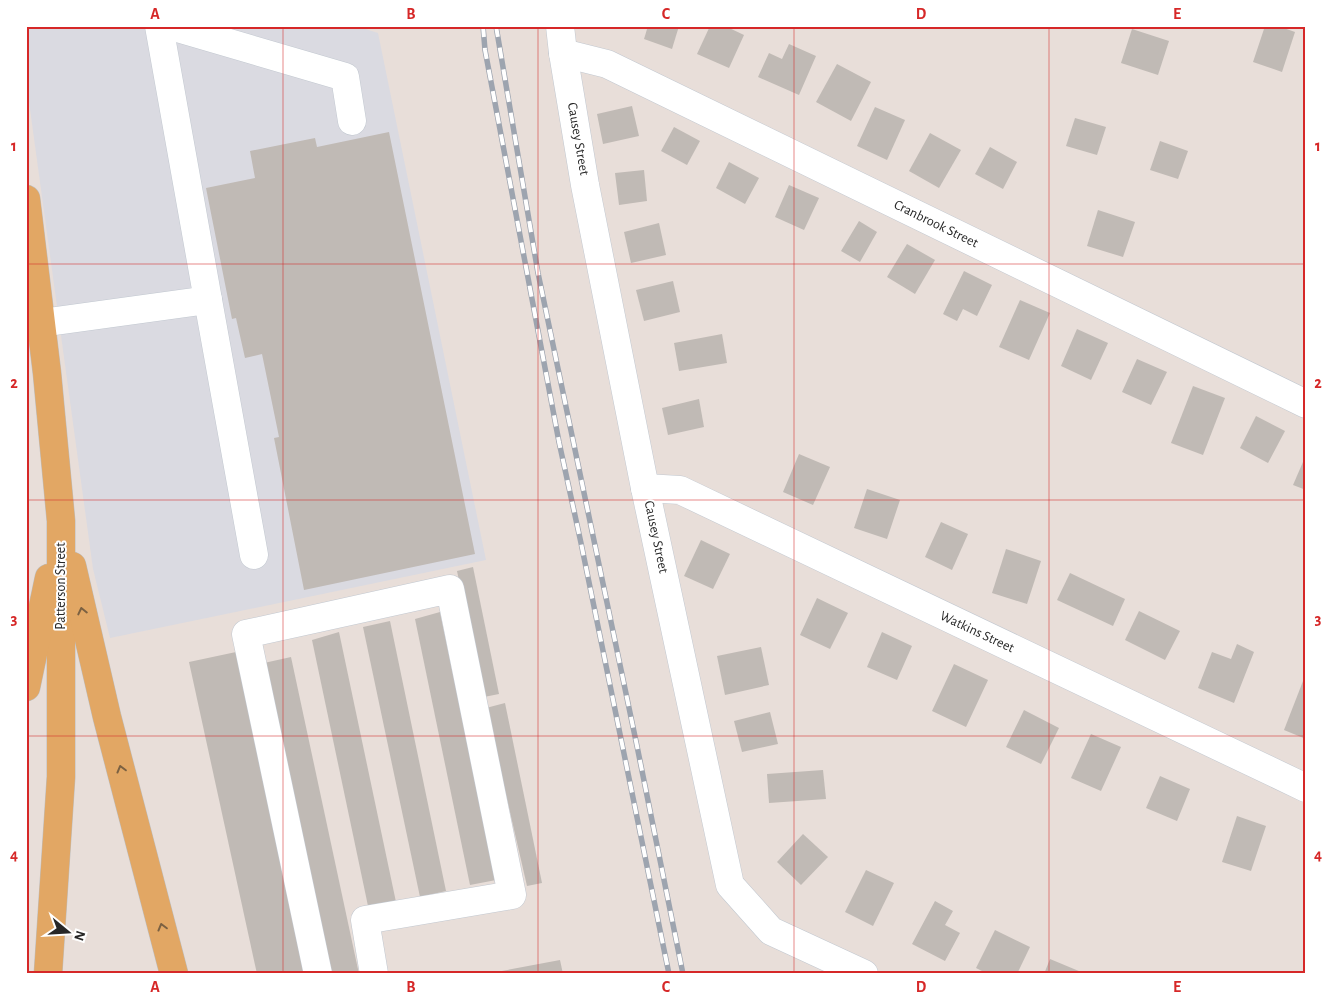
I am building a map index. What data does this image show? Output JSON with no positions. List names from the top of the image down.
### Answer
{
  "streets": {
    "main road": ["Patterson Street"],
    "street": ["Causey Street", "Cranbrook Street", "Watkins Street"]
  },
  "crossings": [
    ["Causey Street", "Cranbrook Street"],
    ["Causey Street", "Watkins Street"]
  ],
  "north": "right",
  "grid": {
    "columns": [
      "A",
      "B",
      "C",
      "D",
      "E"
    ],
    "rows": [
      "1",
      "2",
      "3",
      "4"
    ]
  }
}
